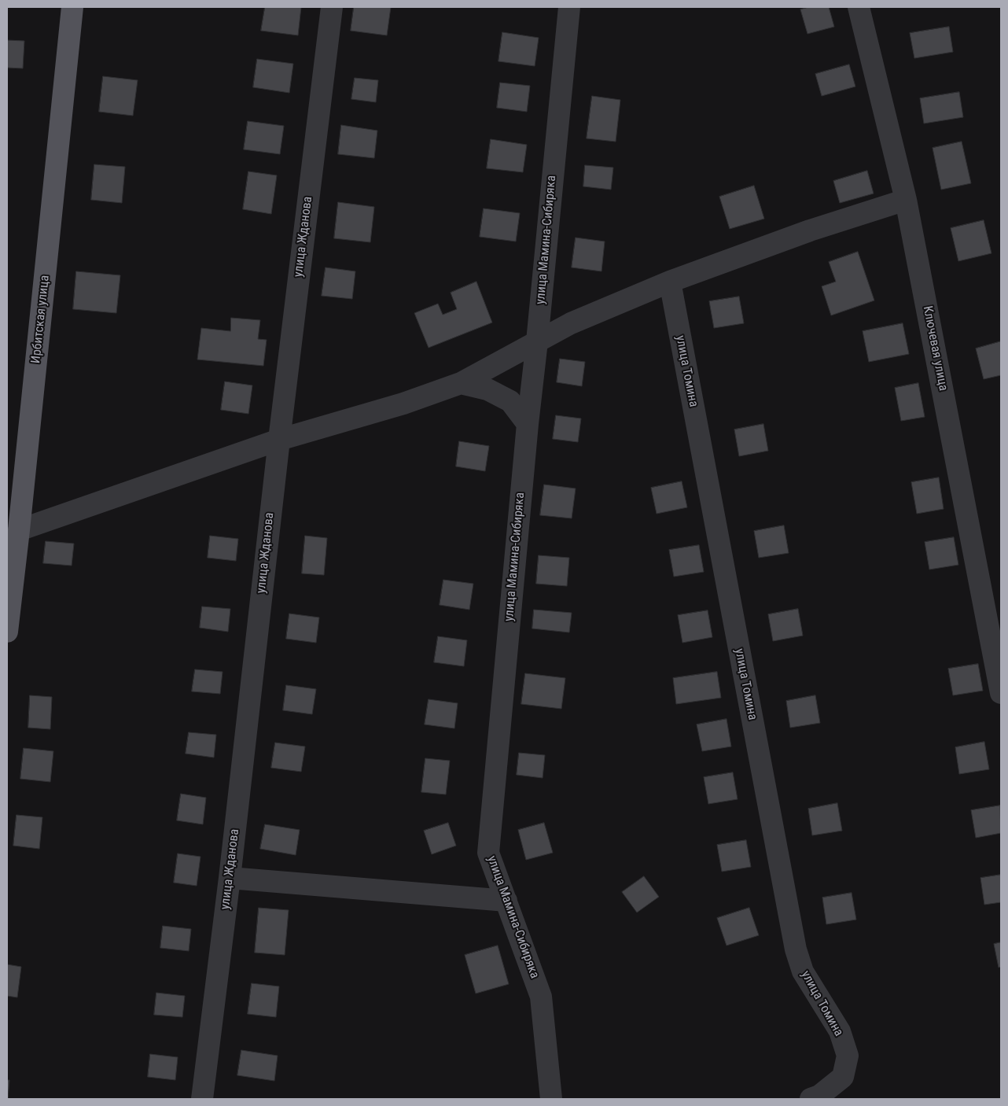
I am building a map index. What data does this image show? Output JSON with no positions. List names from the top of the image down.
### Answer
{
  "streets": {
    "main road": ["Ирбитская улица"],
    "street": [
      "улица Жданова",
      "улица Мамина-Сибиряка",
      "Ключевая улица",
      "улица Томина"
    ]
  }
}
